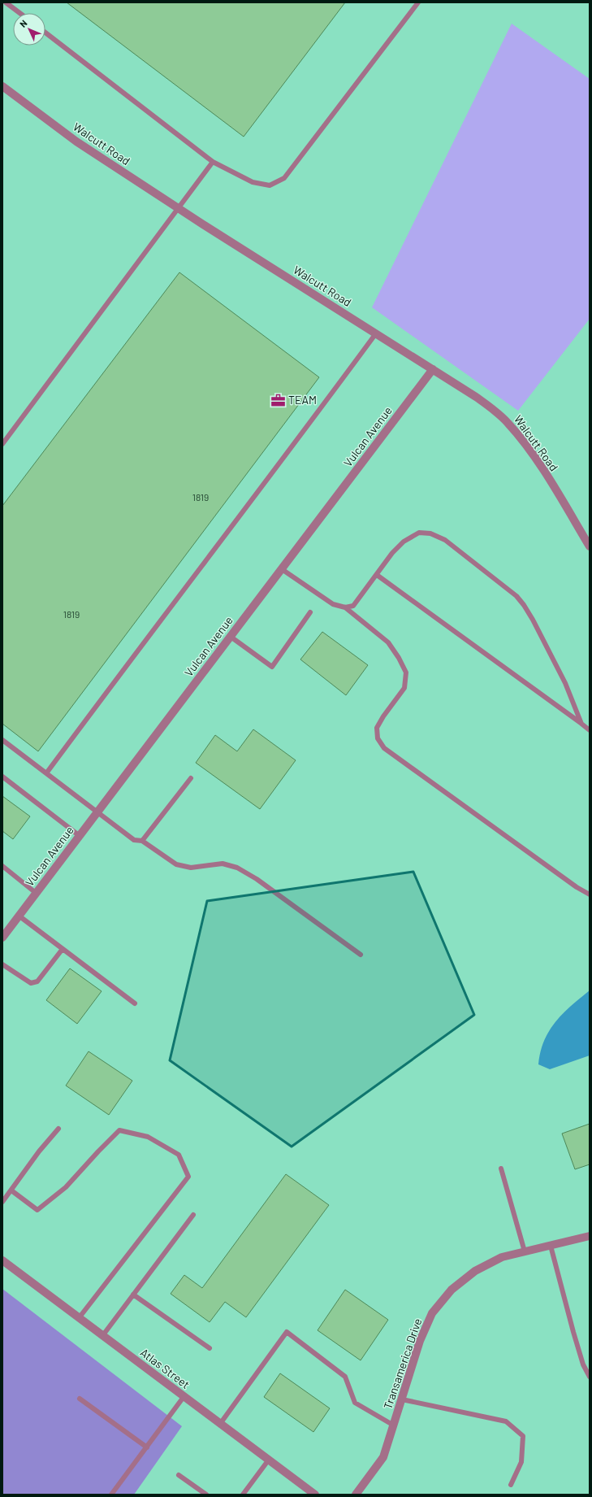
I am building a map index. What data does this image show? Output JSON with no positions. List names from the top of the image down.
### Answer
{
  "streets": {
    "street": [
      "Walcutt Road",
      "Vulcan Avenue",
      "Transamerica Drive",
      "Atlas Street"
    ]
  },
  "crossings": [
    ["Walcutt Road", "Vulcan Avenue"]
  ],
  "places": {
    "office": ["TEAM"]
  },
  "house_numbers": ["1819", "1819"],
  "north": "top left"
}
